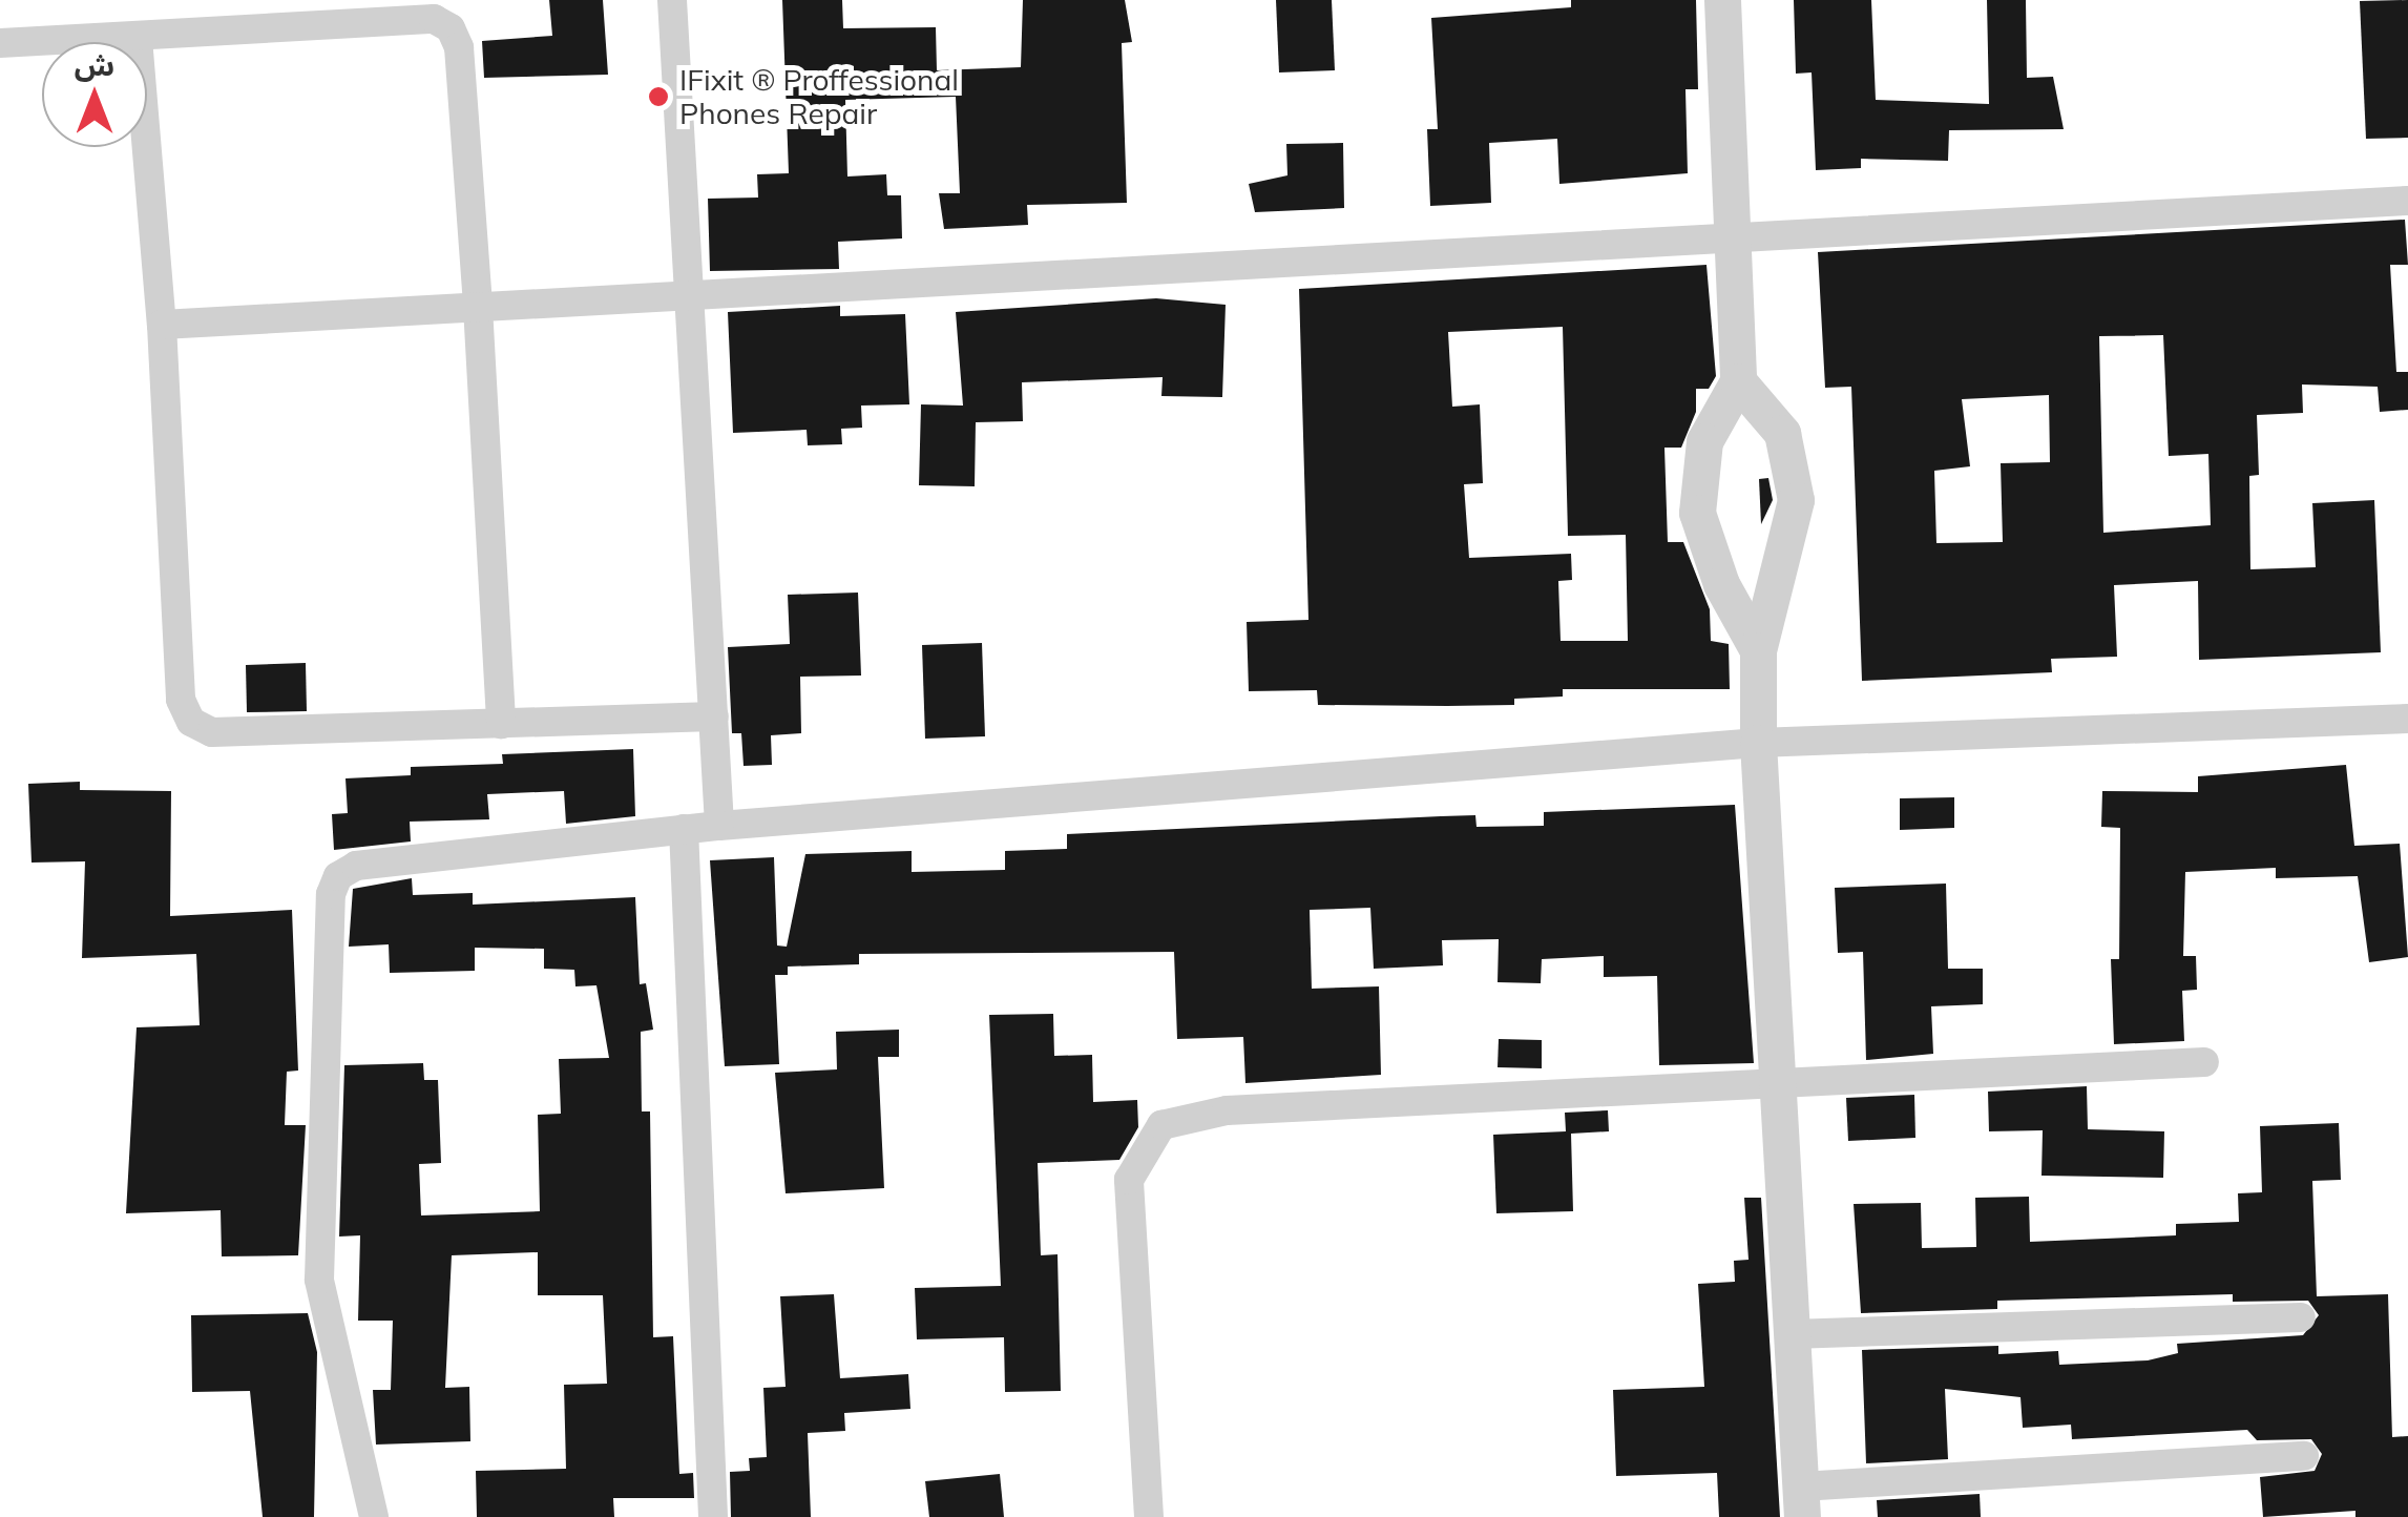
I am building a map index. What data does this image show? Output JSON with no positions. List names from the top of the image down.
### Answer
{
  "places": ["IFixit ® Proffessional Phones Repair"],
  "north": "top"
}
